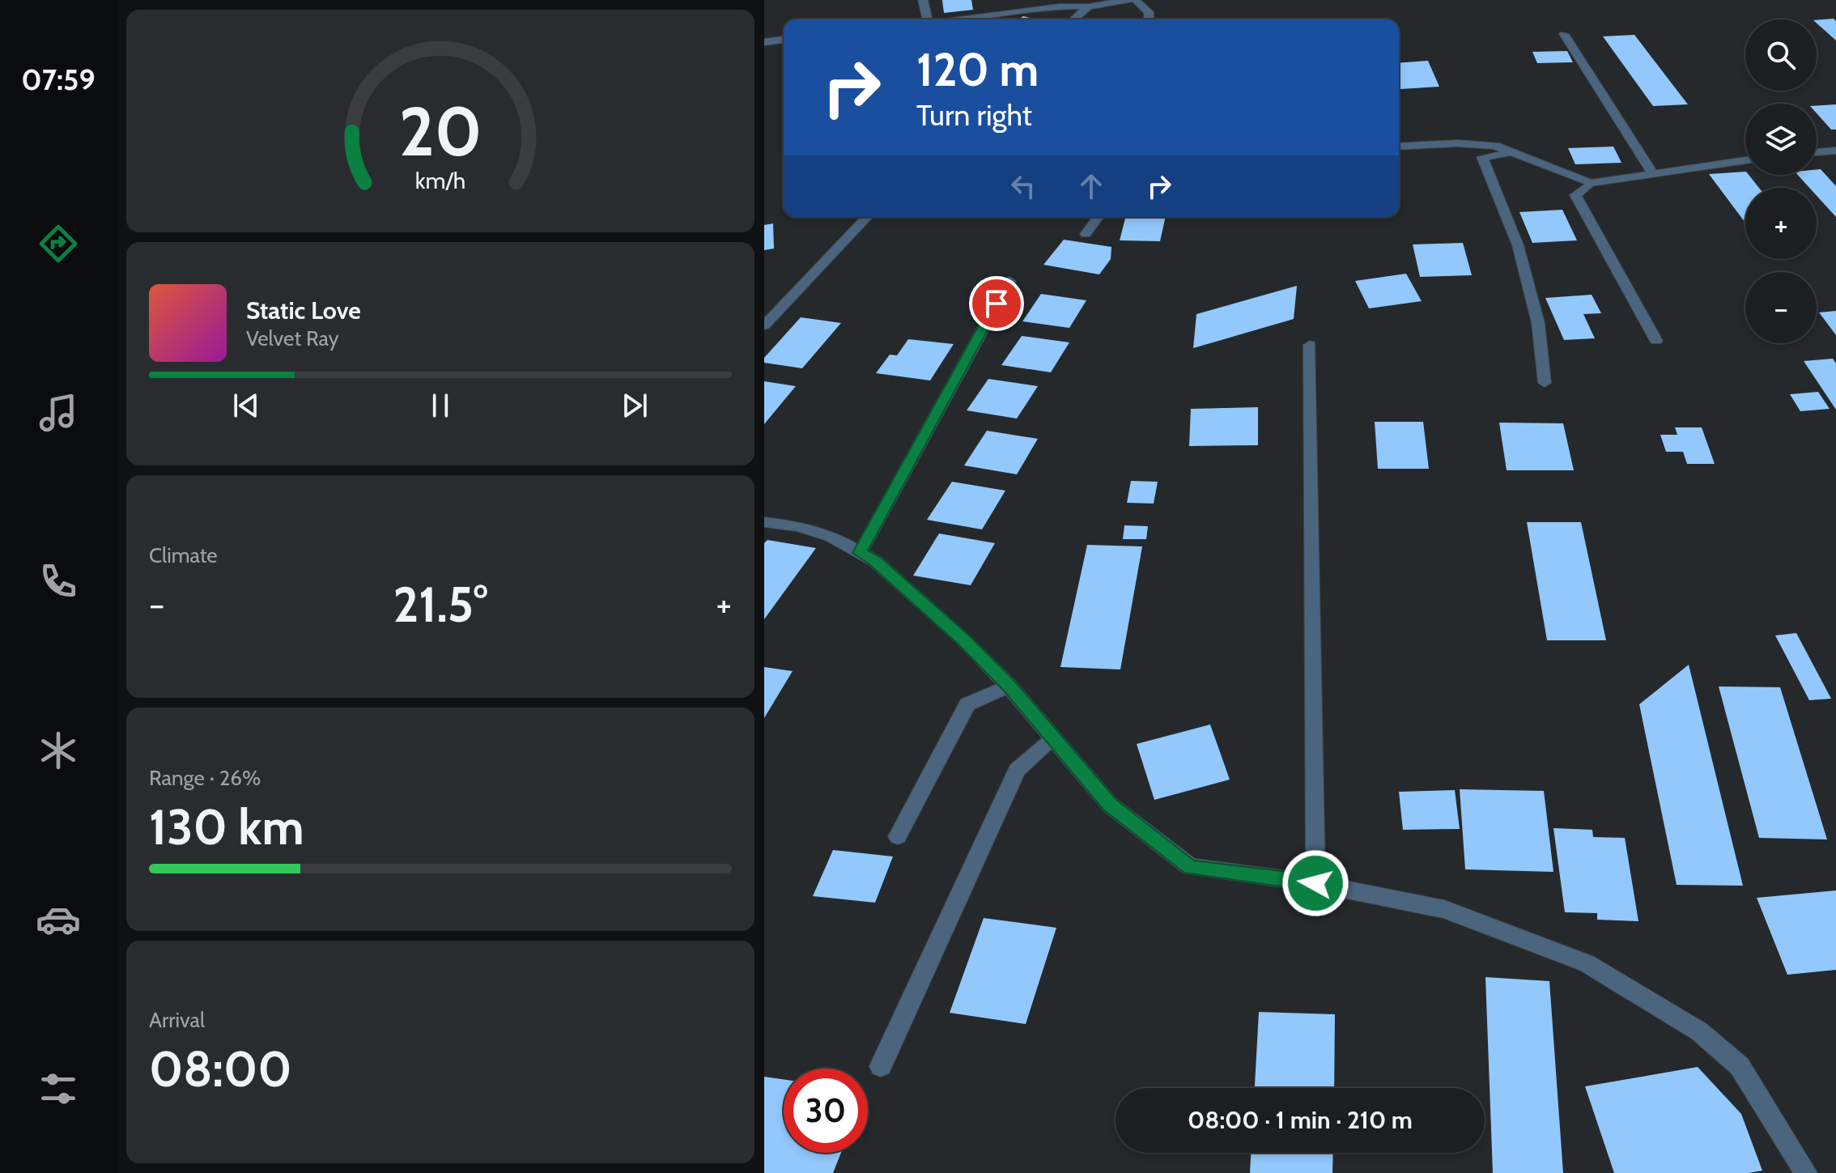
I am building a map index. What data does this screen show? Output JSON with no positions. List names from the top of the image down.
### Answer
{
  "page": {
    "tabs": "07:59",
    "map_buttons": ["+", "−"],
    "turn": ["120 m", "Turn right"],
    "song": ["Static Love", "Velvet Ray"],
    "tile": [
      "Climate",
      ["Range · 26%", "130 km"],
      ["Arrival", "08:00"]
    ],
    "heat": ["−", "21.5°", "+"],
    "limit": "30",
    "trip": "08:00 · 1 min · 210 m",
    "gauge": ["20", "km/h"]
  }
}
